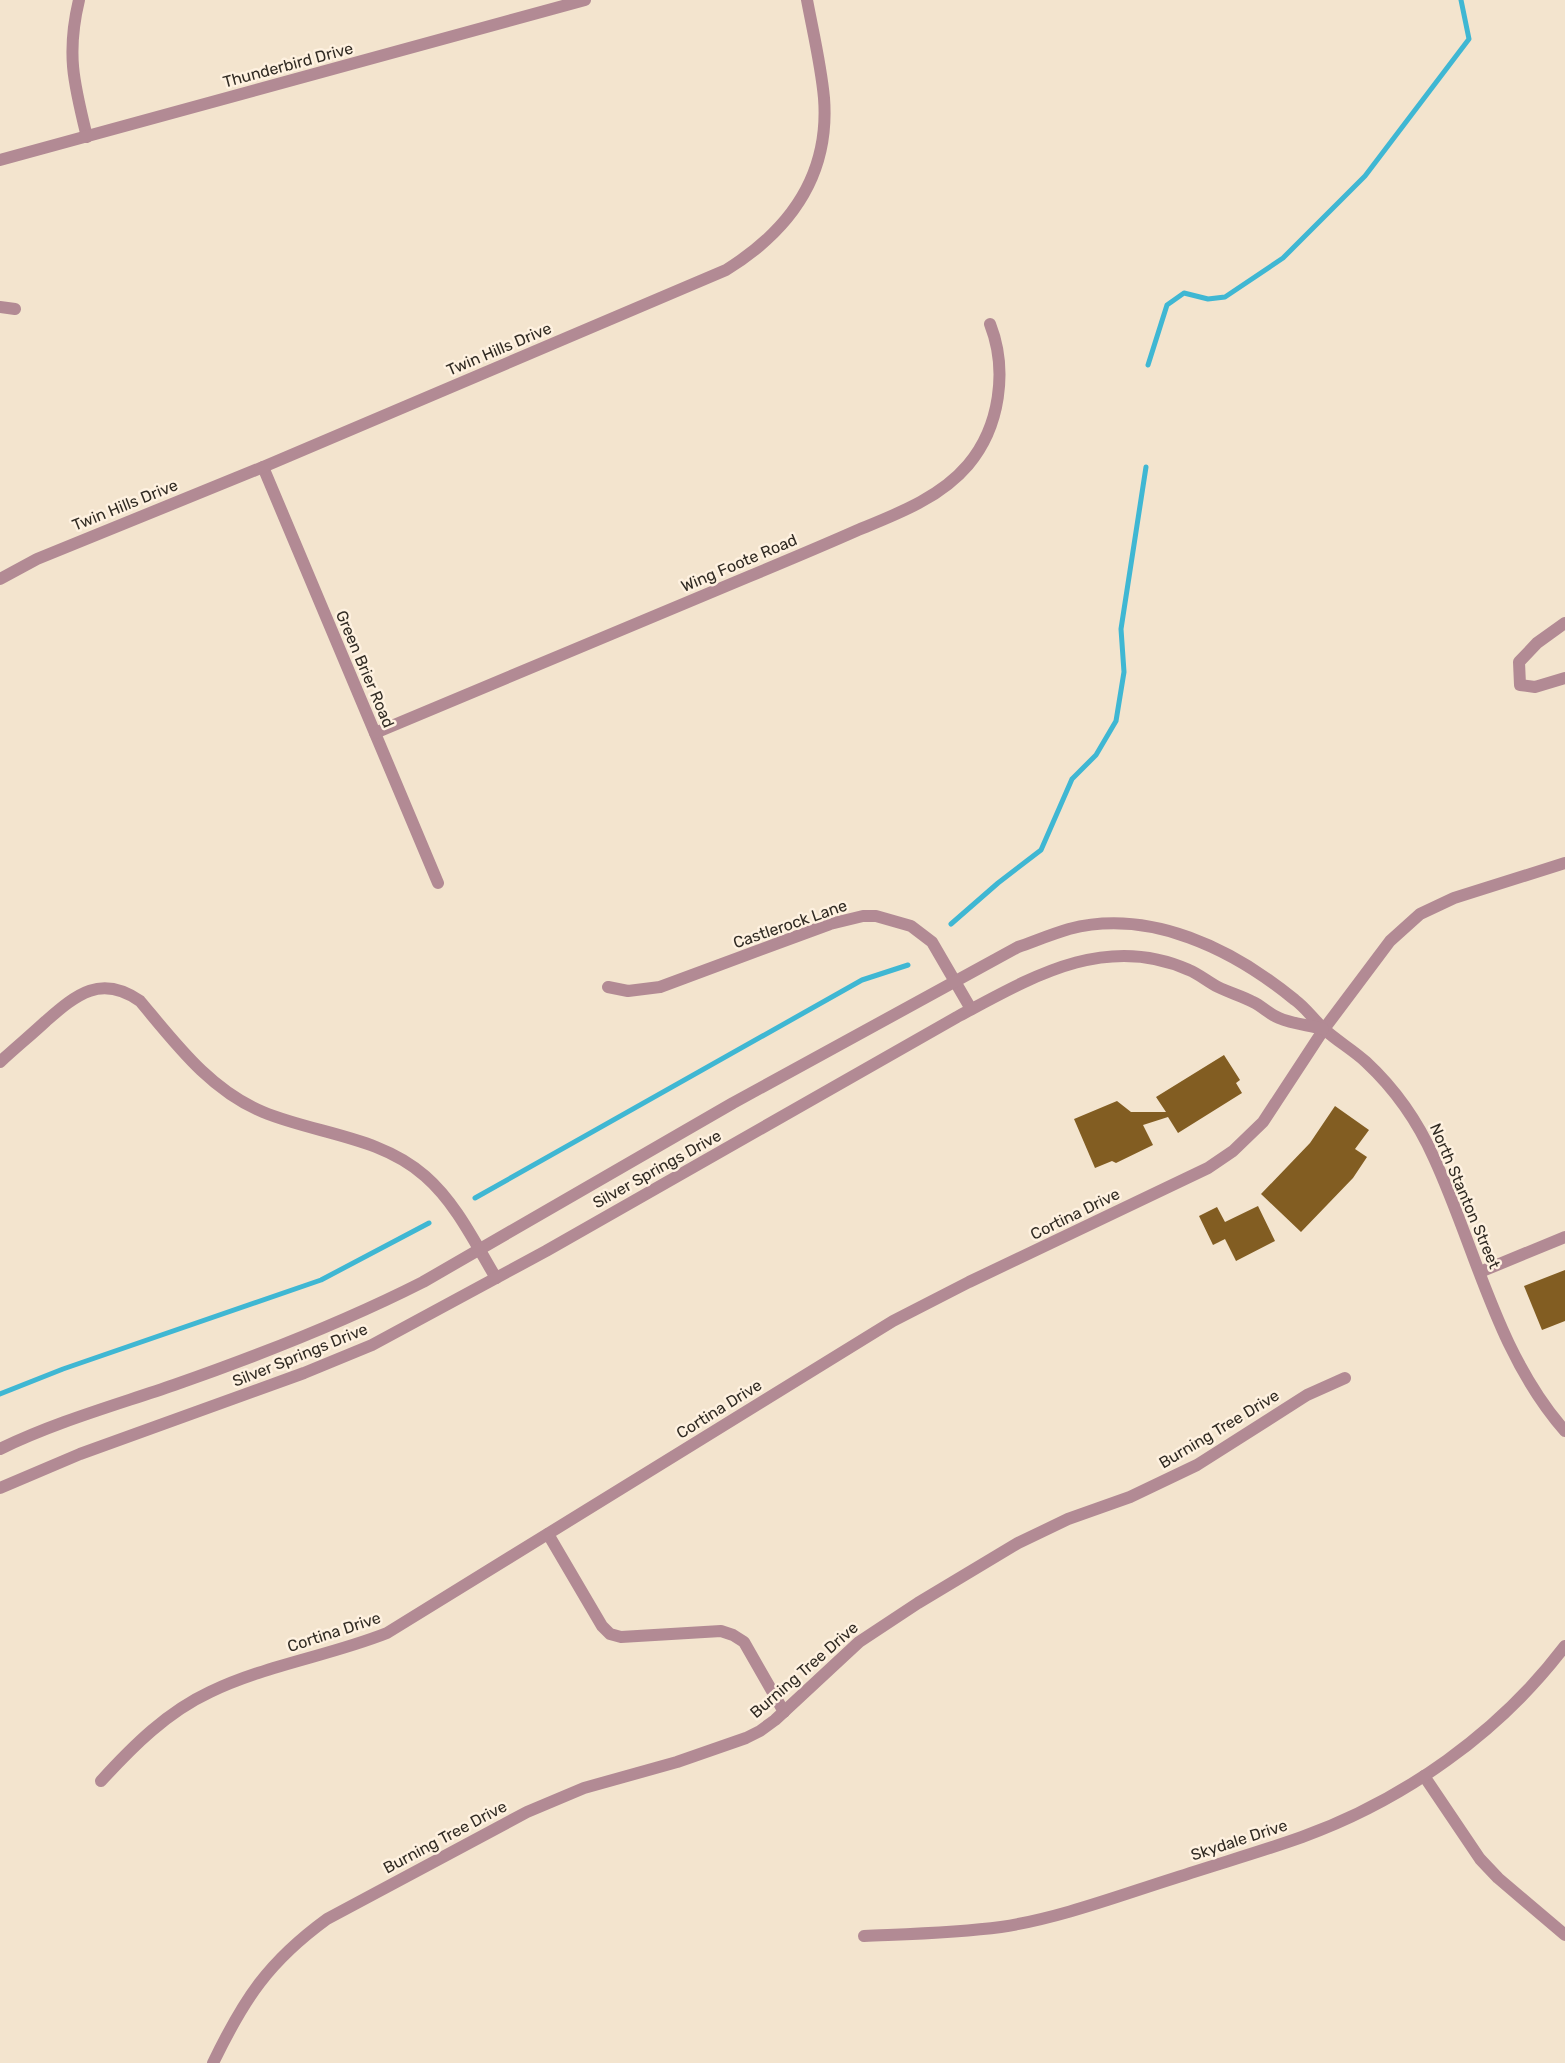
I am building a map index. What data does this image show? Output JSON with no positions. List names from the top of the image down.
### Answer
{
  "streets": {
    "street": [
      "Thunderbird Drive",
      "Twin Hills Drive",
      "Wing Foote Road",
      "Green Brier Road",
      "Castlerock Lane",
      "Silver Springs Drive",
      "North Stanton Street",
      "Cortina Drive",
      "Burning Tree Drive",
      "Skydale Drive"
    ]
  },
  "crossings": [
    ["Twin Hills Drive", "Green Brier Road"],
    ["Wing Foote Road", "Green Brier Road"],
    ["Castlerock Lane", "Silver Springs Drive"],
    ["Silver Springs Drive", "North Stanton Street"],
    ["Silver Springs Drive", "Cortina Drive"],
    ["North Stanton Street", "Cortina Drive"]
  ]
}
